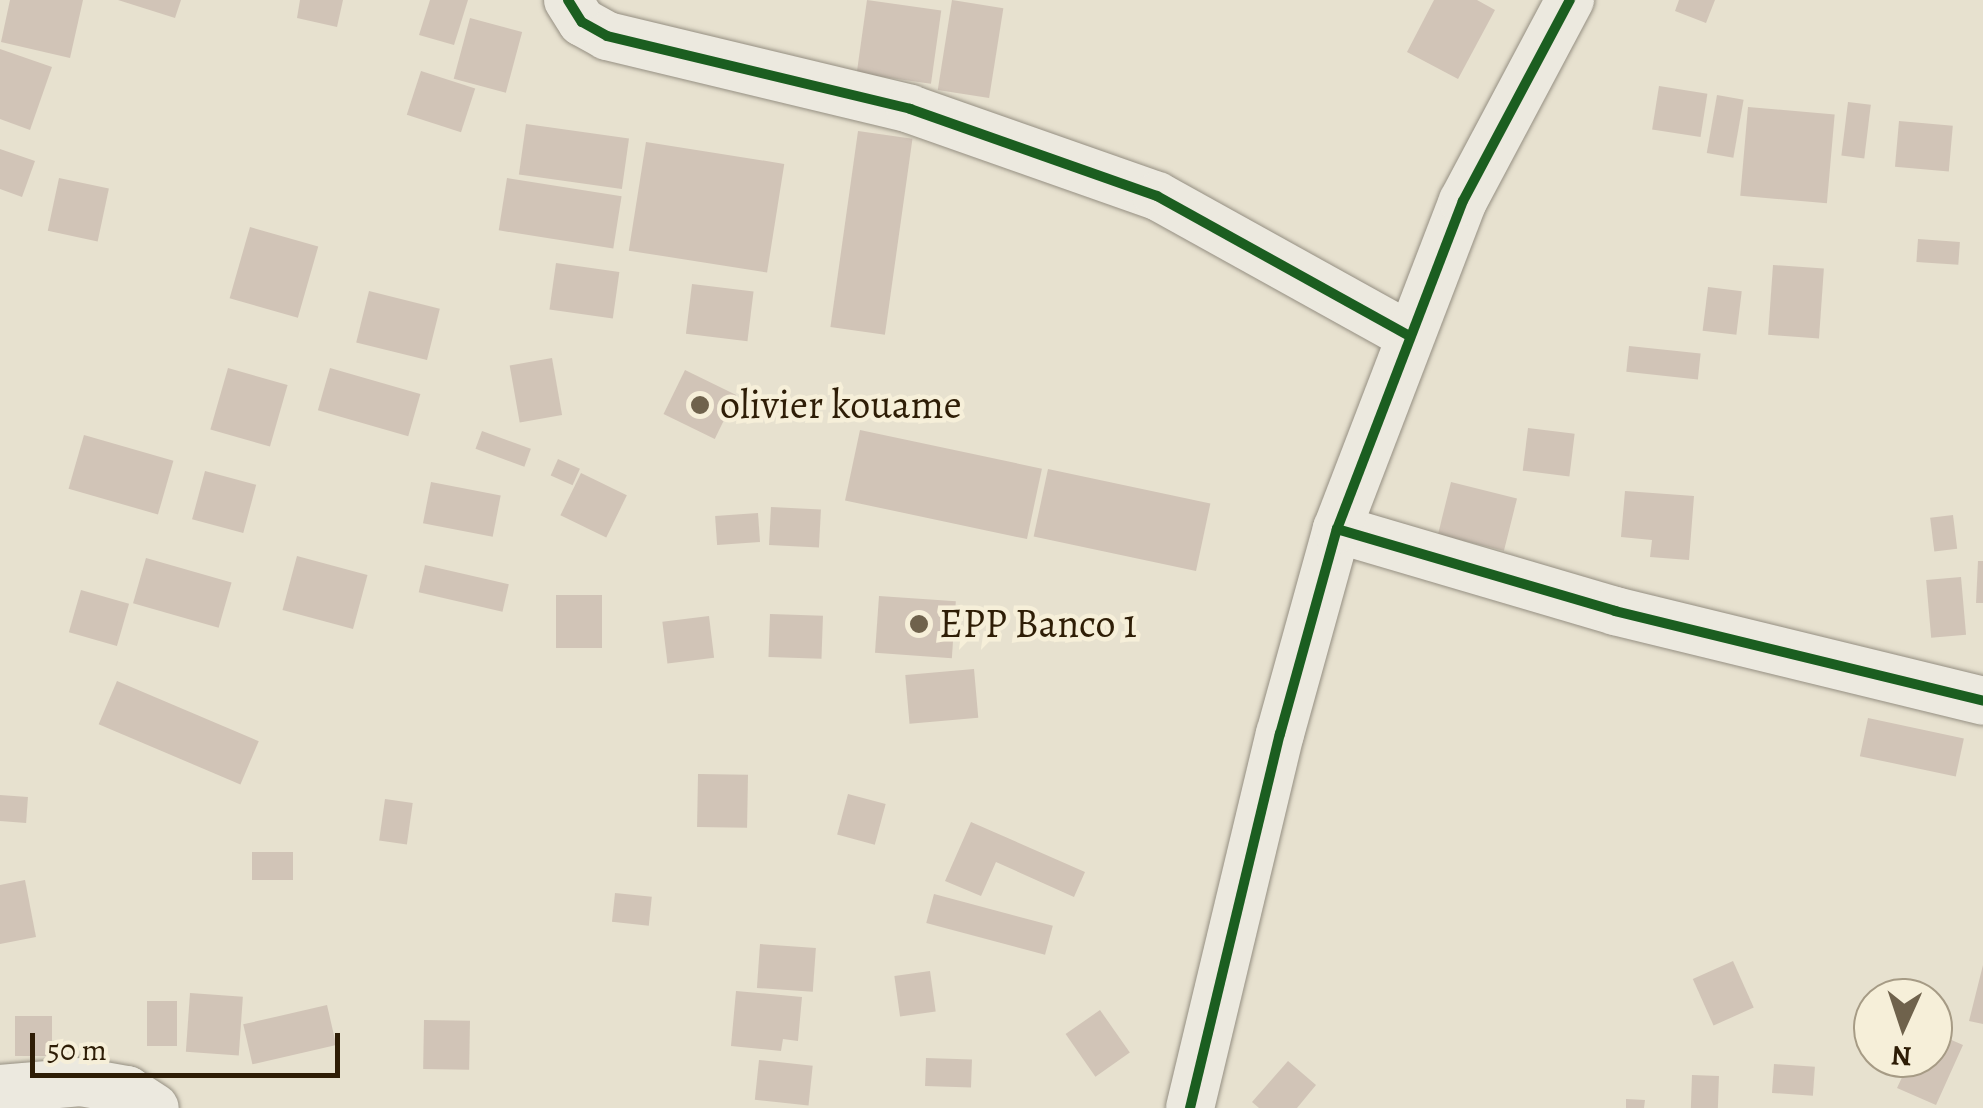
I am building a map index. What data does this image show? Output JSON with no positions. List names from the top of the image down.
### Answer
{
  "places": ["olivier kouame", "EPP Banco 1"],
  "scale_bar": "50 m",
  "north": "bottom"
}
